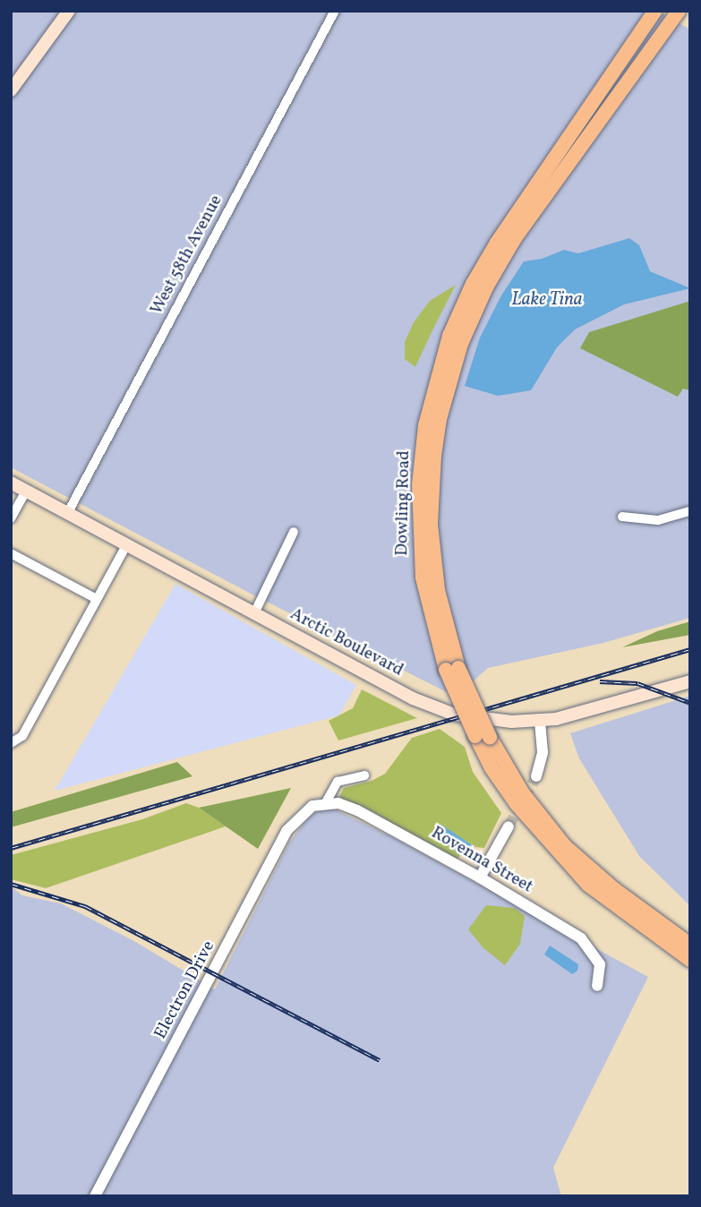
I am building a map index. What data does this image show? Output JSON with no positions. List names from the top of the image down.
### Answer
{
  "streets": {
    "main road": ["Dowling Road", "Arctic Boulevard"],
    "street": ["West 58th Avenue", "Rovenna Street", "Electron Drive"]
  },
  "crossings": [
    ["West 58th Avenue", "Arctic Boulevard"],
    ["Rovenna Street", "Electron Drive"]
  ],
  "water": ["Lake Tina"]
}
